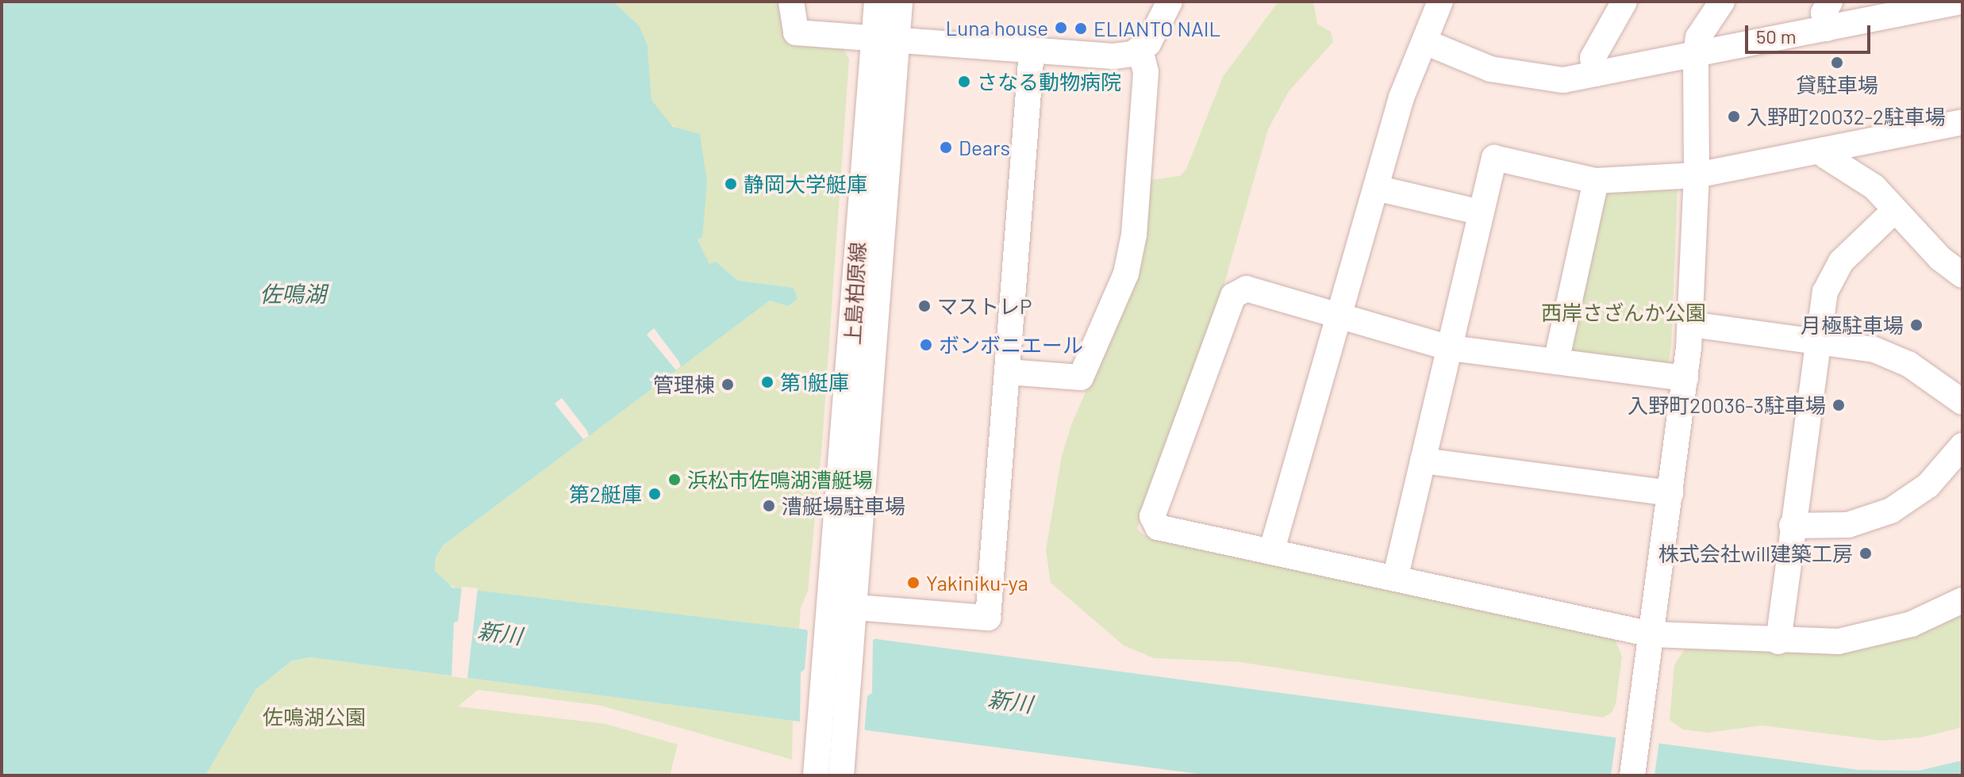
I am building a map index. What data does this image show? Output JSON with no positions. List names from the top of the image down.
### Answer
{
  "streets": {
    "street": ["上島柏原線"]
  },
  "water": ["佐鳴湖", "新川"],
  "parks": ["西岸さざんか公園", "佐鳴湖公園"],
  "places": [
    "Luna house",
    "ELIANTO NAIL",
    "貸駐車場",
    "さなる動物病院",
    "入野町20032-2駐車場",
    "Dears",
    "静岡大学艇庫",
    "マストレP",
    "月極駐車場",
    "ボンボニエール",
    "第1艇庫",
    "管理棟",
    "入野町20036-3駐車場",
    "浜松市佐鳴湖漕艇場",
    "第2艇庫",
    "漕艇場駐車場",
    "株式会社will建築工房",
    "Yakiniku-ya"
  ],
  "scale_bar": "50 m"
}
